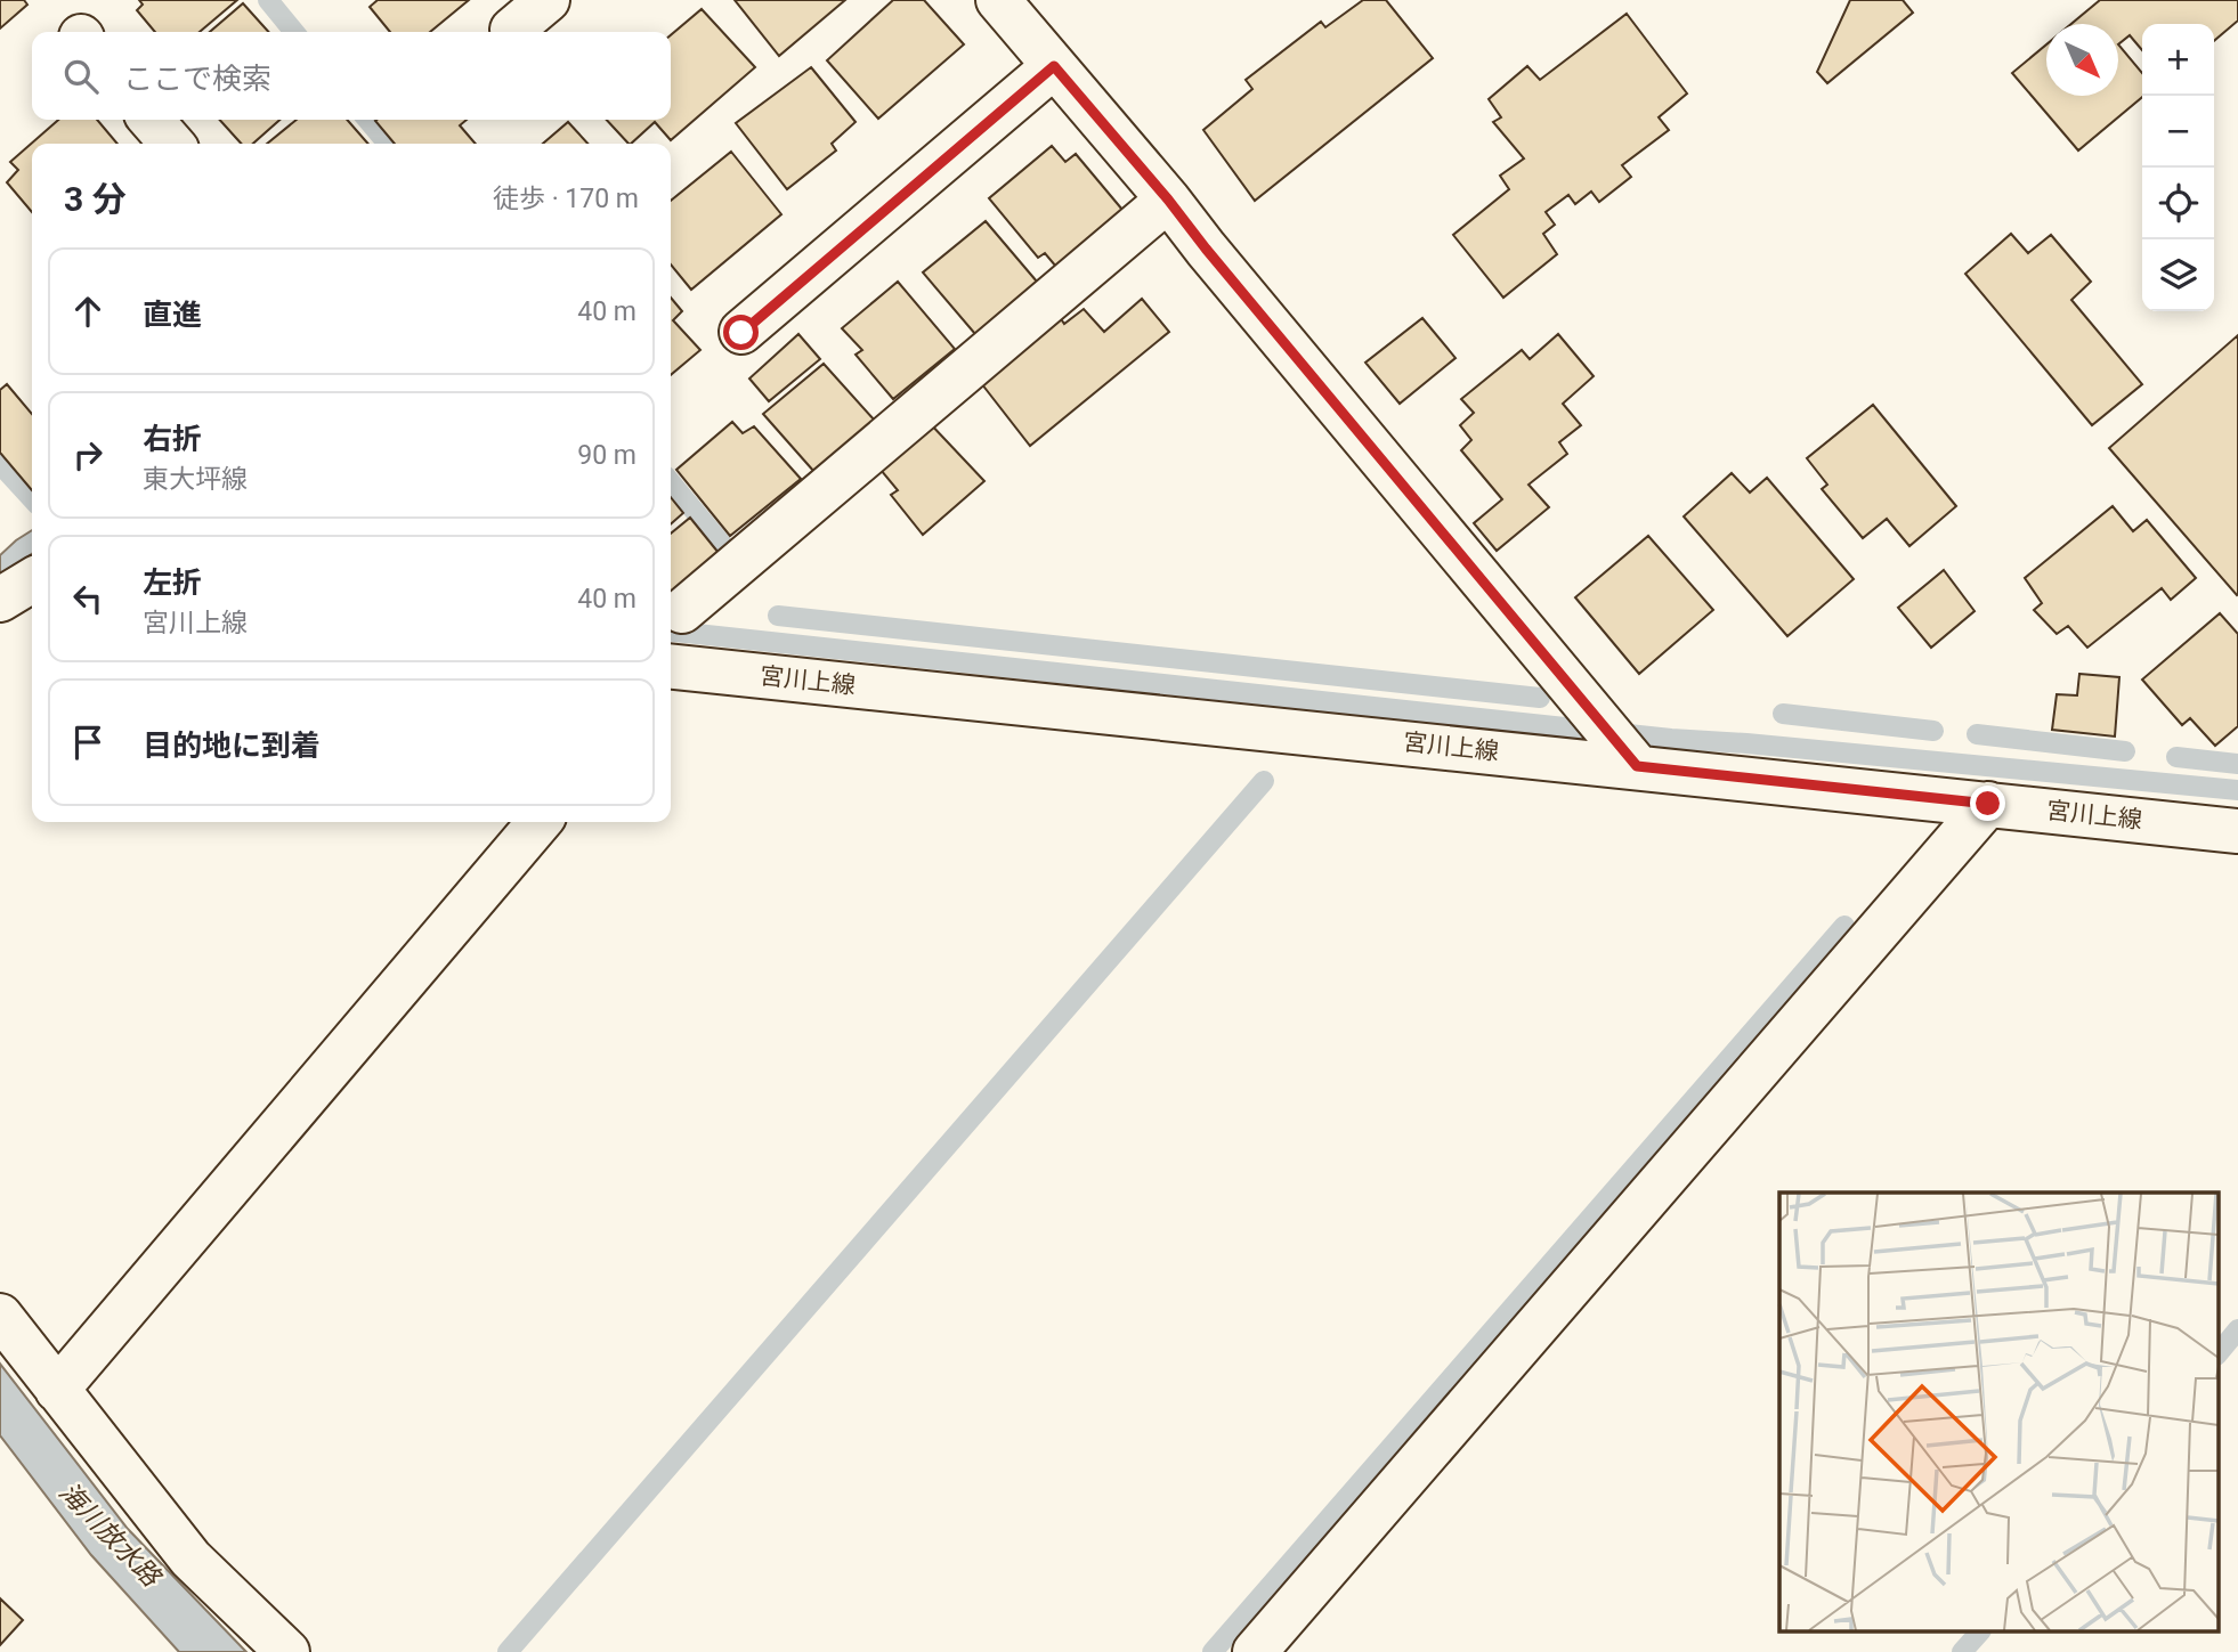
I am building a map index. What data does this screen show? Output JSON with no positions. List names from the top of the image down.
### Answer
{
  "streets": {
    "street": ["宮川上線"]
  },
  "water": ["海川放水路"],
  "north": "bottom right",
  "page": {
    "map_buttons": ["+", "−"],
    "search": "ここで検索",
    "heading": ["3 分", "徒歩 · 170 m"],
    "list": [
      ["直進", "40 m"],
      ["右折", "東大坪線", "90 m"],
      ["左折", "宮川上線", "40 m"],
      "目的地に到着"
    ]
  }
}
